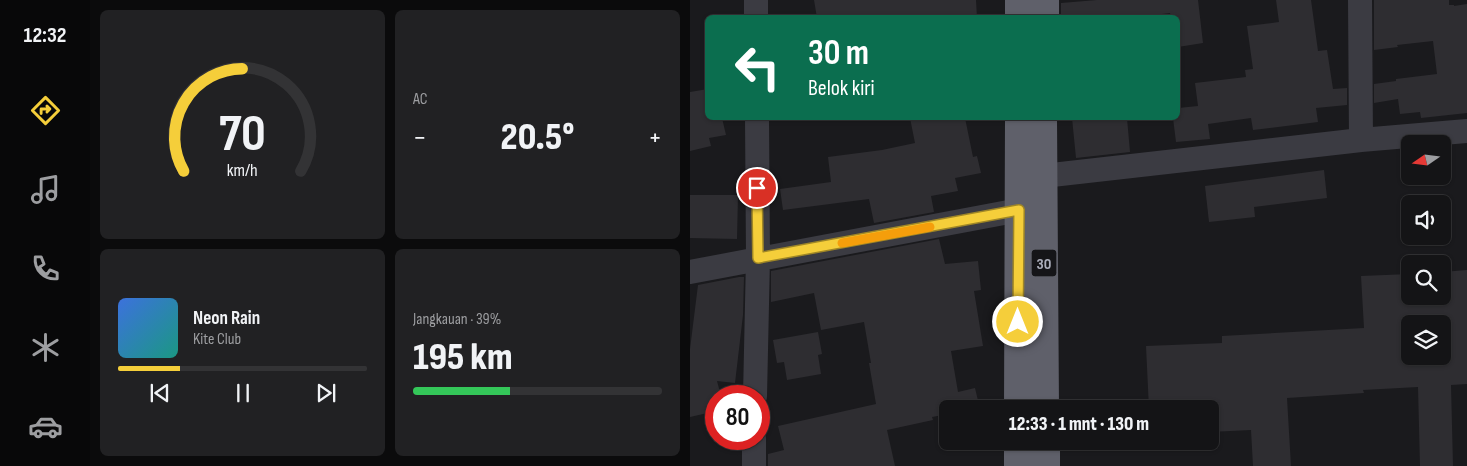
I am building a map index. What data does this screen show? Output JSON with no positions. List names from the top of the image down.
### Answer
{
  "streets": {
    "highway": ["30"]
  },
  "north": "left",
  "page": {
    "tabs": "12:32",
    "tile": [
      "AC",
      ["Jangkauan · 39%", "195 km"]
    ],
    "turn": ["30 m", "Belok kiri"],
    "heat": ["−", "20.5°", "+"],
    "song": ["Neon Rain", "Kite Club"],
    "limit": "80",
    "trip": "12:33 · 1 mnt · 130 m",
    "gauge": ["70", "km/h"]
  }
}
